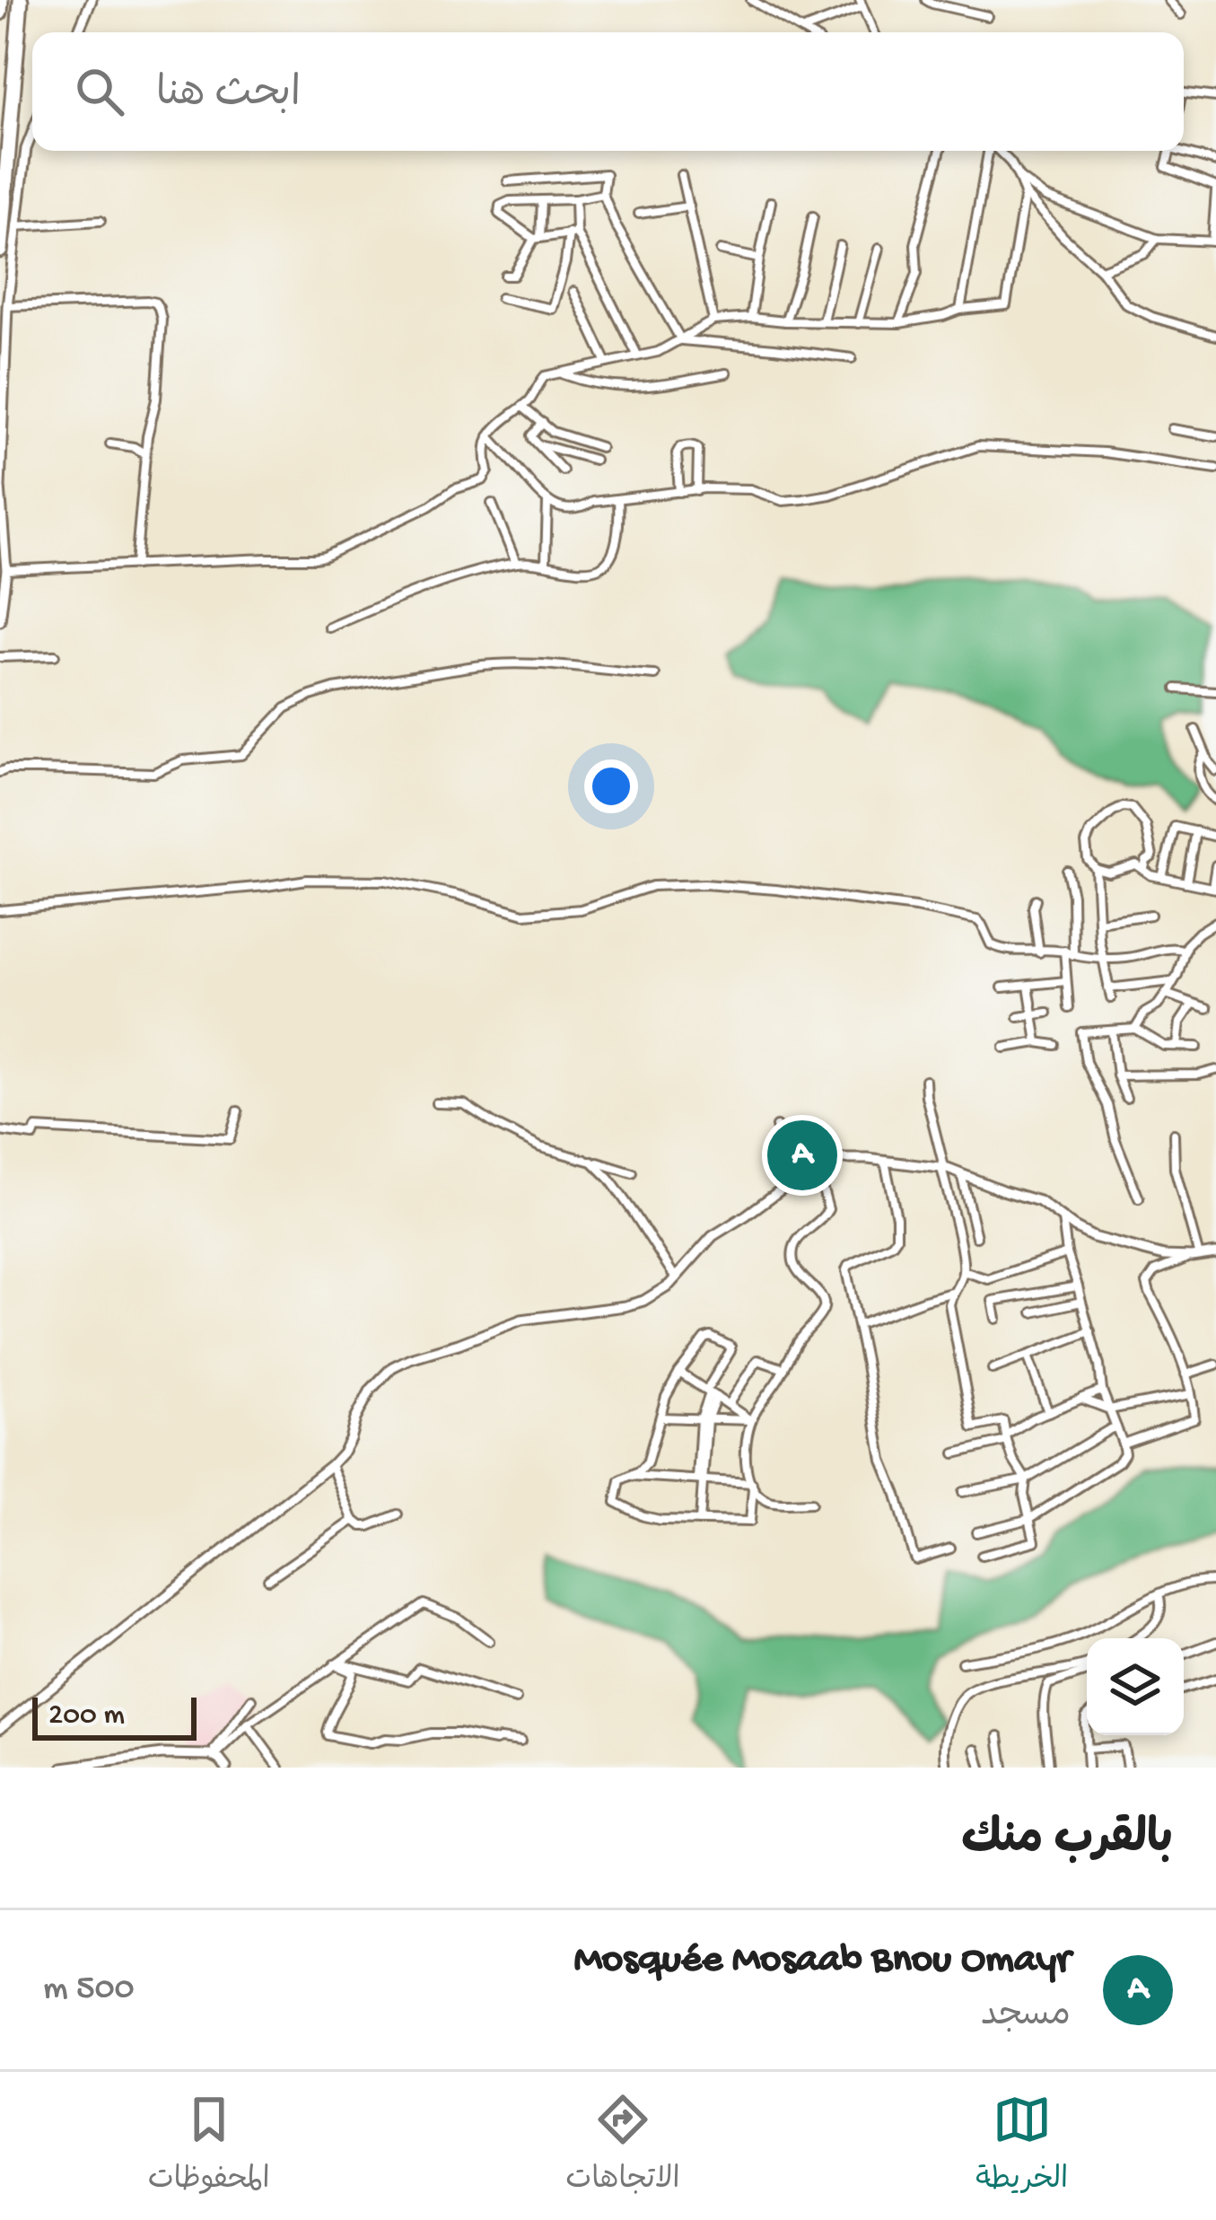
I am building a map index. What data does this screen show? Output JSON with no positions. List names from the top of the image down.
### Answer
{
  "scale_bar": "200 m",
  "page": {
    "search": "ابحث هنا",
    "pins": "A",
    "scale": "200 m",
    "heading": "بالقرب منك",
    "list": [
      {
        "mark": "A",
        "name": "Mosquée Mosaab Bnou Omayr",
        "note": "مسجد",
        "value": "500 m"
      }
    ],
    "nav": ["الخريطة", "الاتجاهات", "المحفوظات"]
  }
}
